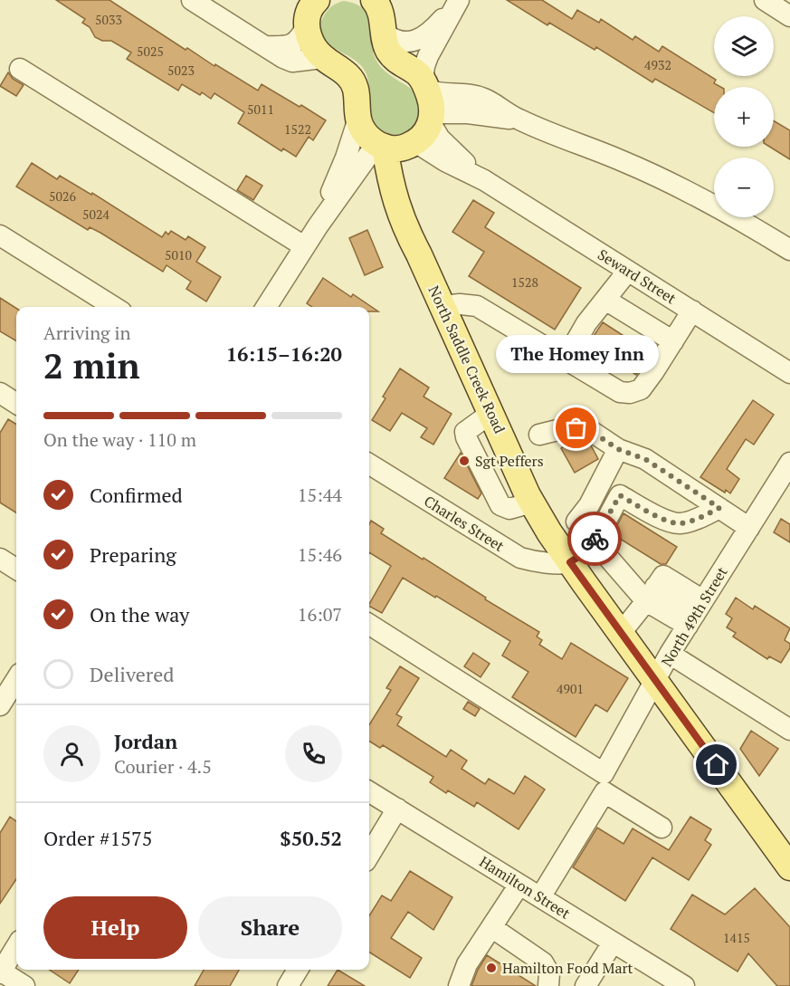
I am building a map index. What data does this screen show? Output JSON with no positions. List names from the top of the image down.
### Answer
{
  "streets": {
    "main road": ["North Saddle Creek Road"],
    "street": [
      "Seward Street",
      "Charles Street",
      "North 49th Street",
      "Hamilton Street"
    ]
  },
  "crossings": [
    ["Seward Street", "North Saddle Creek Road"],
    ["North Saddle Creek Road", "Charles Street"],
    ["North Saddle Creek Road", "North 49th Street"]
  ],
  "places": ["The Homey Inn", "Sgt Peffers", "Hamilton Food Mart"],
  "house_numbers": [
    "5033",
    "5025",
    "4932",
    "5023",
    "5011",
    "1522",
    "5026",
    "5024",
    "5010",
    "1528",
    "4901",
    "1415"
  ],
  "page": {
    "map_buttons": ["+", "−"],
    "heading": ["2 min", "Arriving in", "16:15–16:20"],
    "panel": [
      "Jordan",
      "Courier · 4.5",
      "Order #1575",
      "$50.52"
    ],
    "bubble": "The Homey Inn",
    "bar": "On the way · 110 m",
    "list": [
      ["Confirmed", "15:44"],
      ["Preparing", "15:46"],
      ["On the way", "16:07"],
      "Delivered"
    ],
    "buttons": ["Help", "Share"]
  }
}
